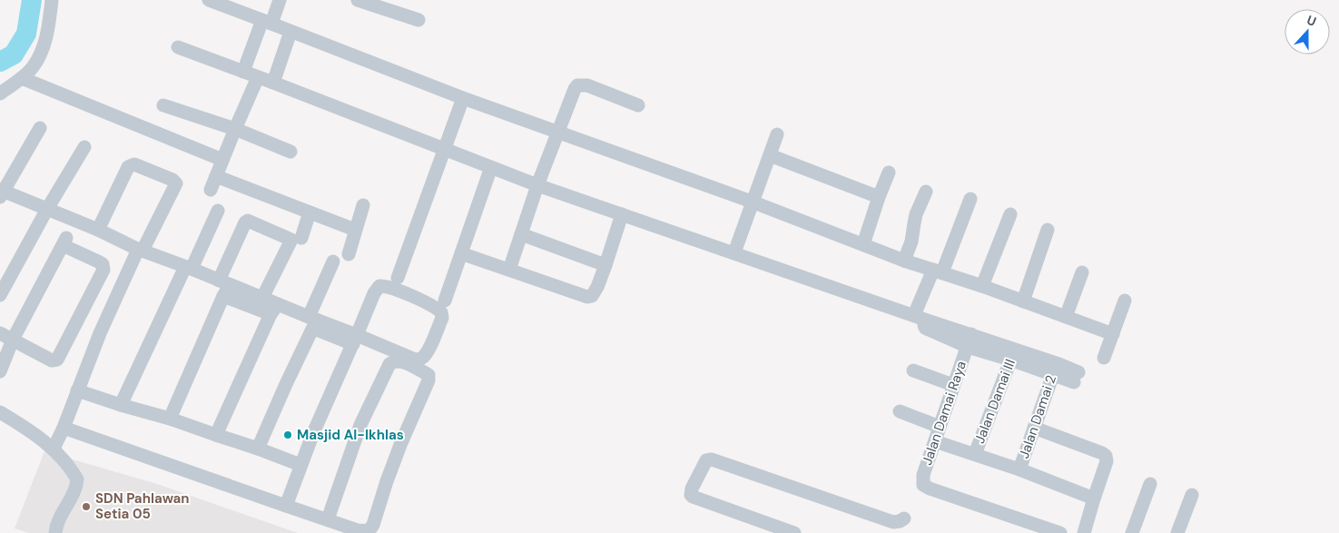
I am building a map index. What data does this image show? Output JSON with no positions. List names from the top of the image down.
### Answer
{
  "streets": {
    "street": ["Jalan Damai III", "Jalan Damai Raya", "Jalan Damai 2"]
  },
  "places": ["Masjid Al-Ikhlas", "SDN Pahlawan Setia 05"],
  "north": "top"
}
